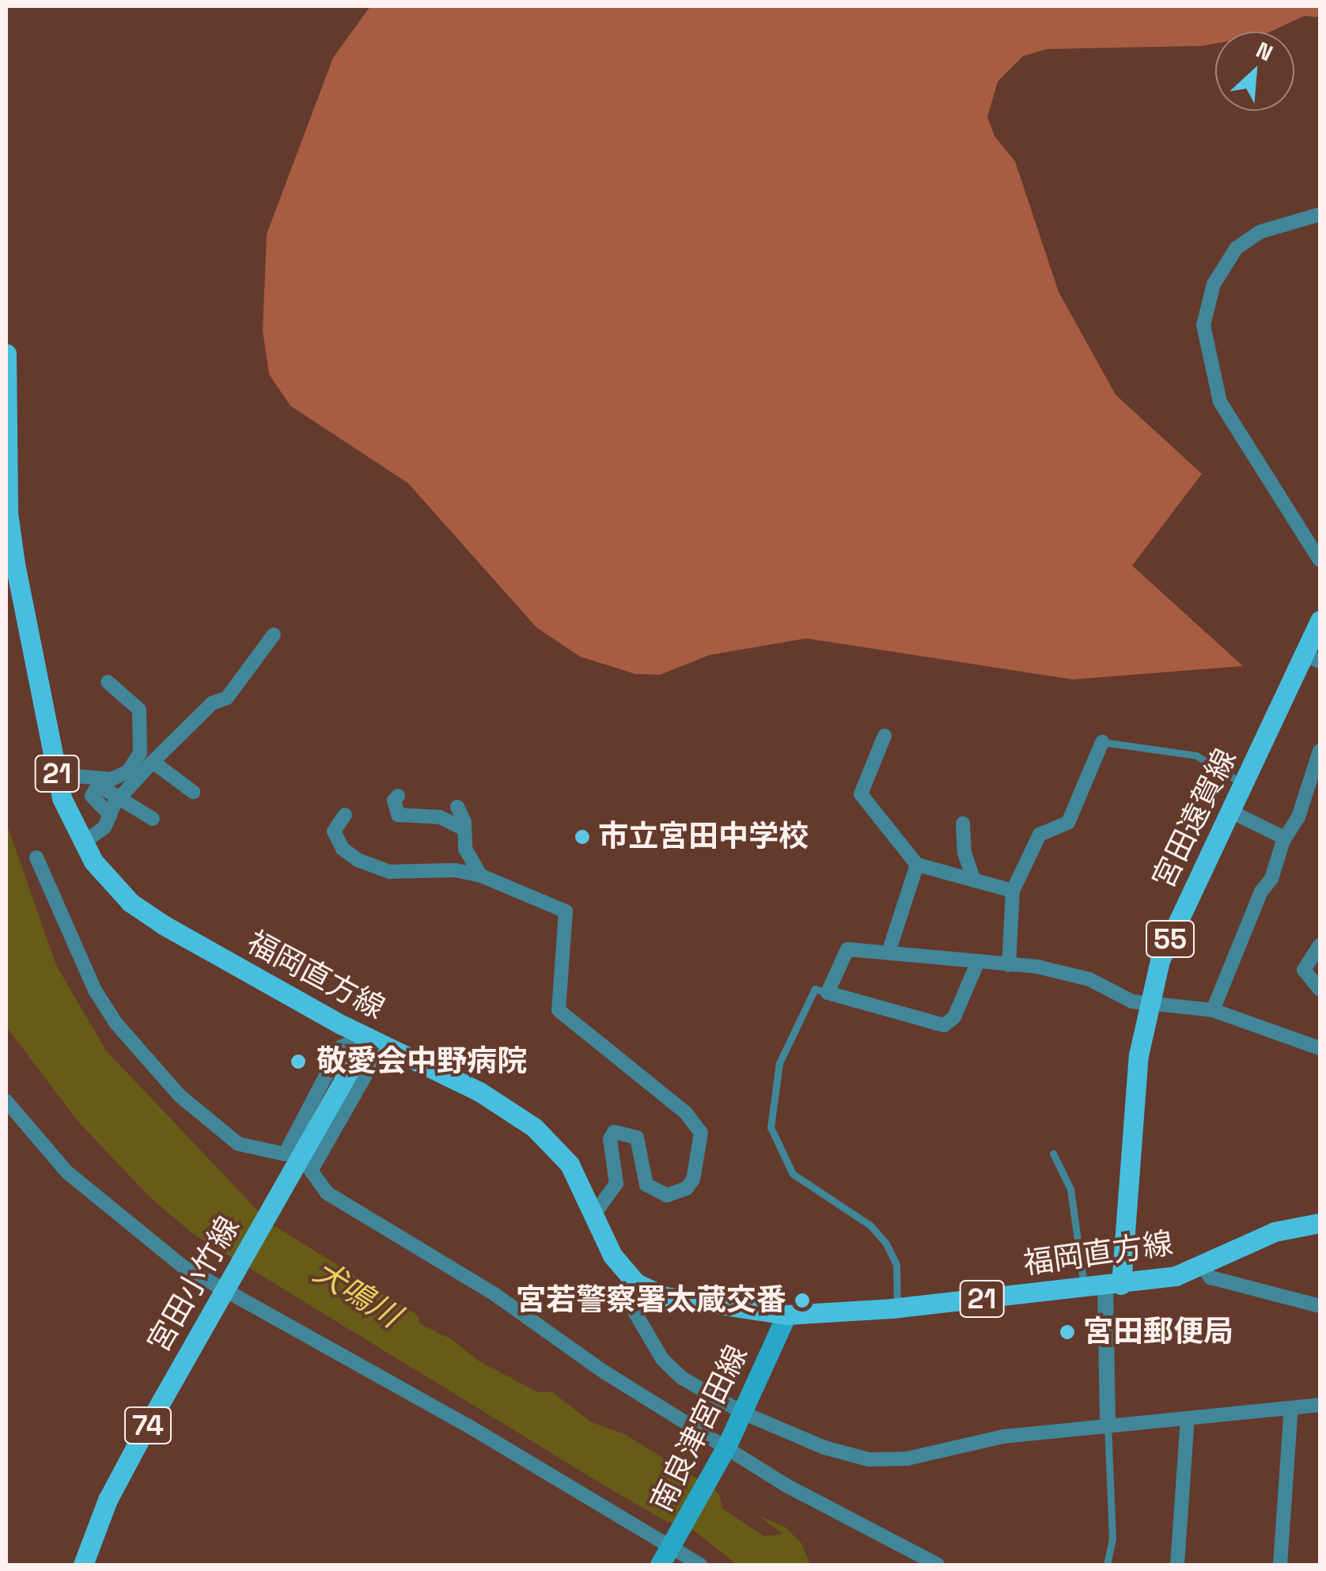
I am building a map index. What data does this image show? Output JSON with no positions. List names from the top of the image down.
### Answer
{
  "streets": {
    "main road": [
      "21",
      "宮田遠賀線",
      "55",
      "福岡直方線",
      "宮田小竹線",
      "74",
      "南良津宮田線"
    ]
  },
  "crossings": [
    ["宮田遠賀線", "福岡直方線"],
    ["福岡直方線", "宮田小竹線"],
    ["福岡直方線", "南良津宮田線"]
  ],
  "water": ["犬鳴川"],
  "places": [
    "市立宮田中学校",
    "敬愛会中野病院",
    "宮若警察署太蔵交番",
    "宮田郵便局"
  ],
  "north": "top right"
}
